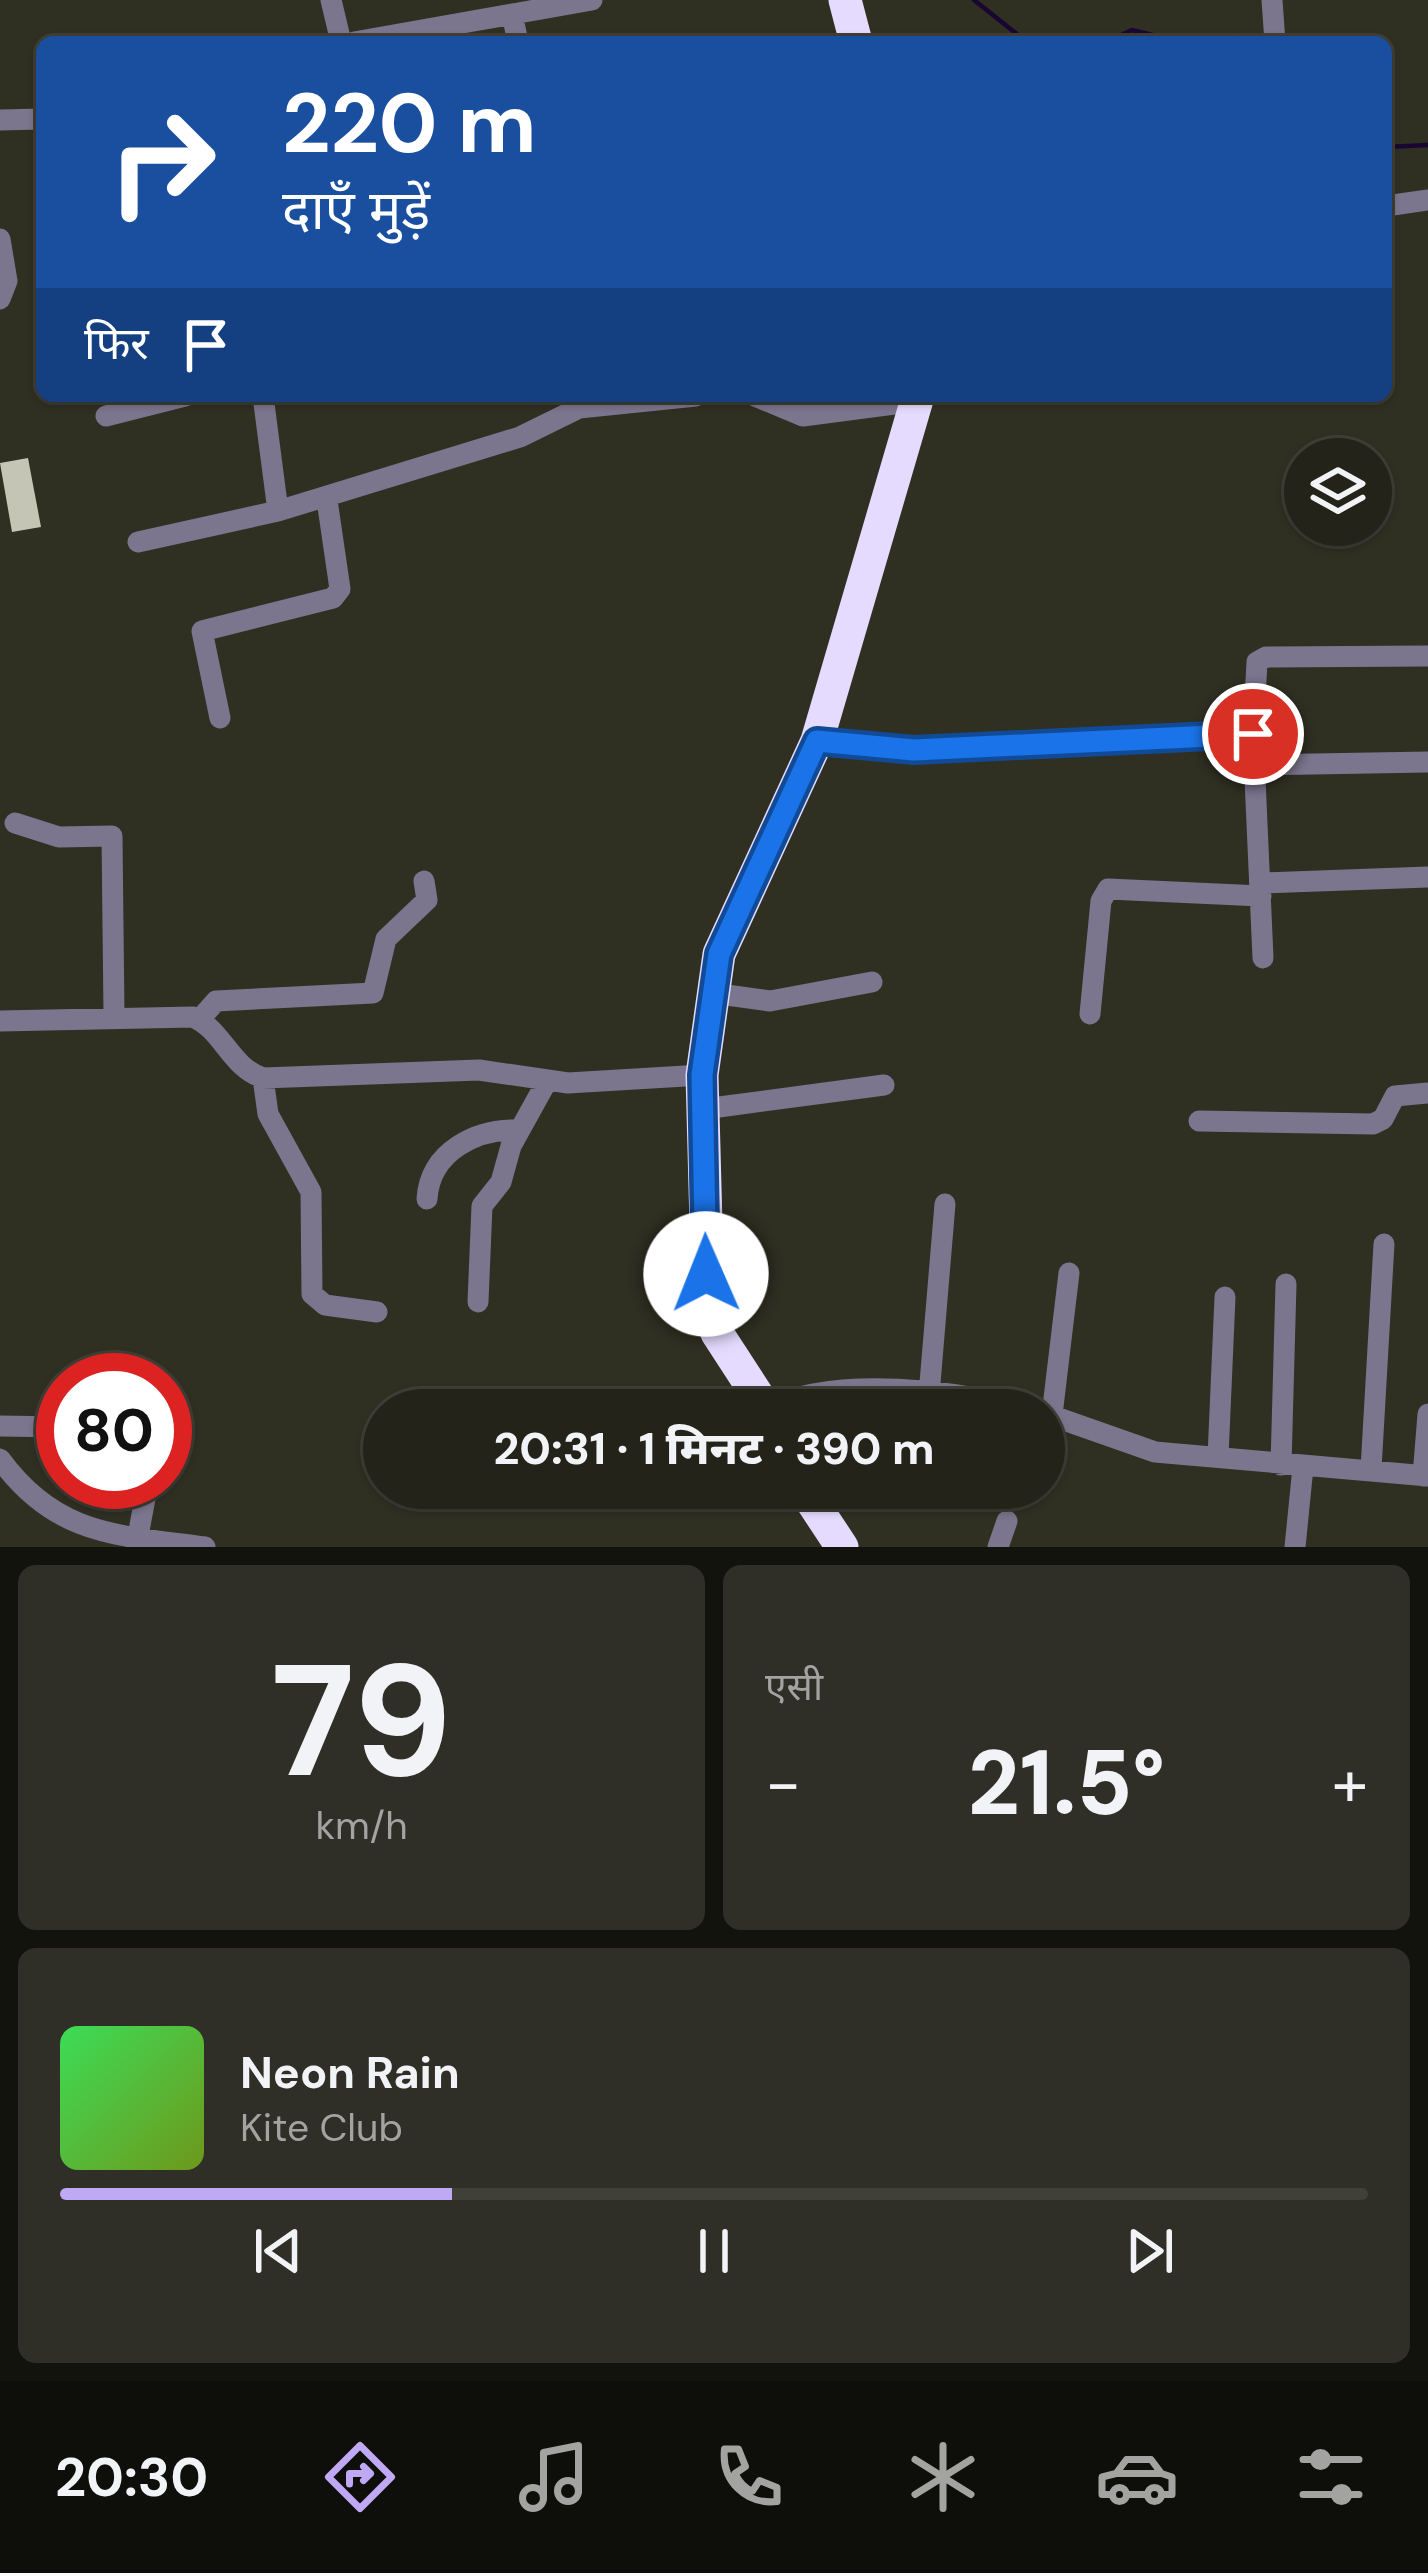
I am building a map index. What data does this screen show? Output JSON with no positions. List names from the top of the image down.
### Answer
{
  "page": {
    "turn": ["220 m", "दाएँ मुड़ें"],
    "then": "फिर",
    "limit": "80",
    "trip": "20:31 · 1 मिनट · 390 m",
    "tile": [
      ["79", "km/h"],
      "एसी"
    ],
    "heat": ["−", "21.5°", "+"],
    "song": ["Neon Rain", "Kite Club"],
    "tabs": "20:30"
  }
}
